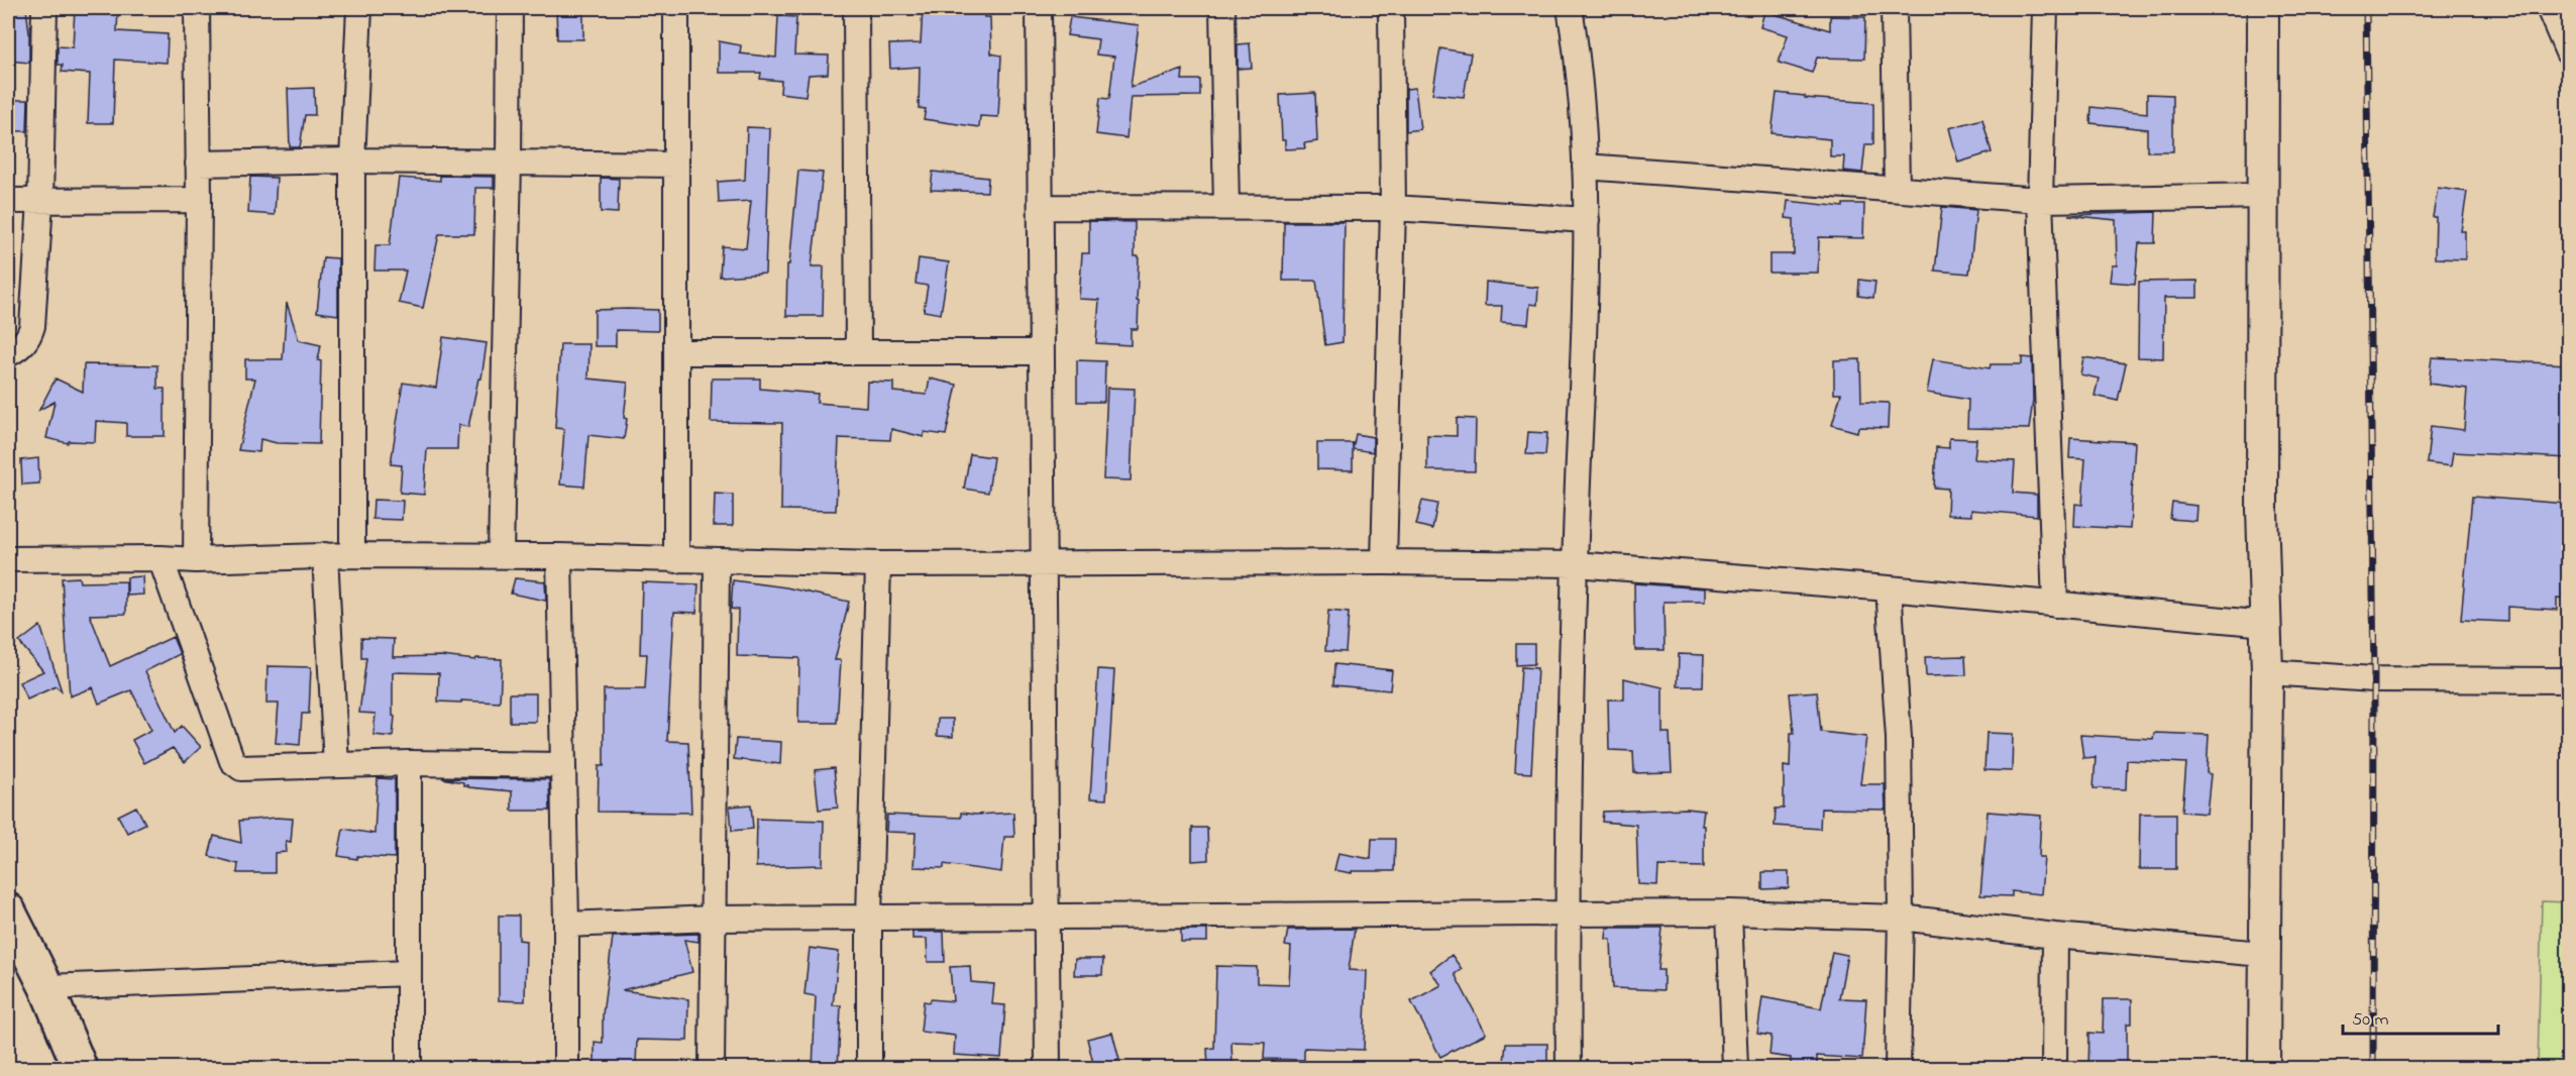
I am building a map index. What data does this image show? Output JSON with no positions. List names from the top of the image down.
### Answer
{
  "scale_bar": "50 m"
}
